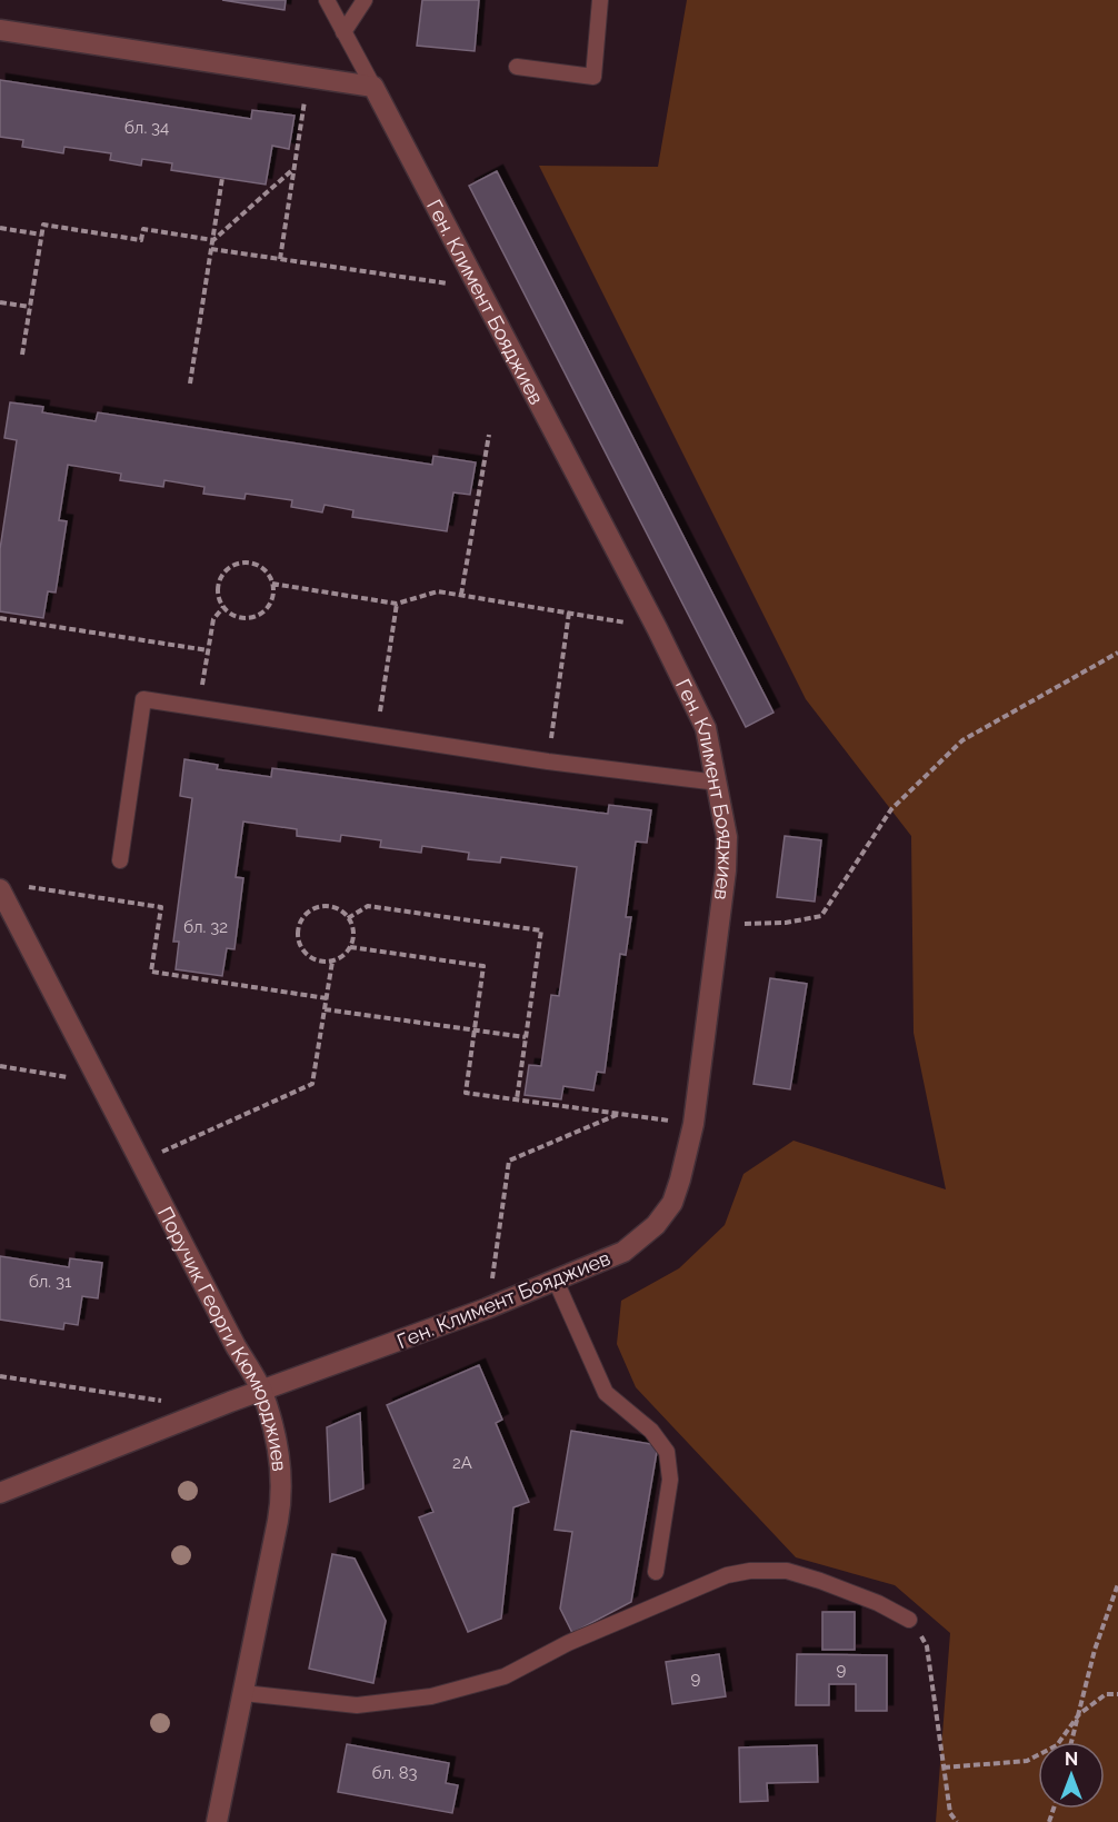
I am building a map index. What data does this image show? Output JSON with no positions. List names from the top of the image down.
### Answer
{
  "streets": {
    "street": ["Ген. Климент Бояджиев", "Поручик Георги Кюмюрджиев"]
  },
  "crossings": [
    ["Ген. Климент Бояджиев", "Поручик Георги Кюмюрджиев"]
  ],
  "house_numbers": [
    "бл. 34",
    "бл. 32",
    "бл. 31",
    "2А",
    "9",
    "9",
    "бл. 83"
  ],
  "north": "top"
}
